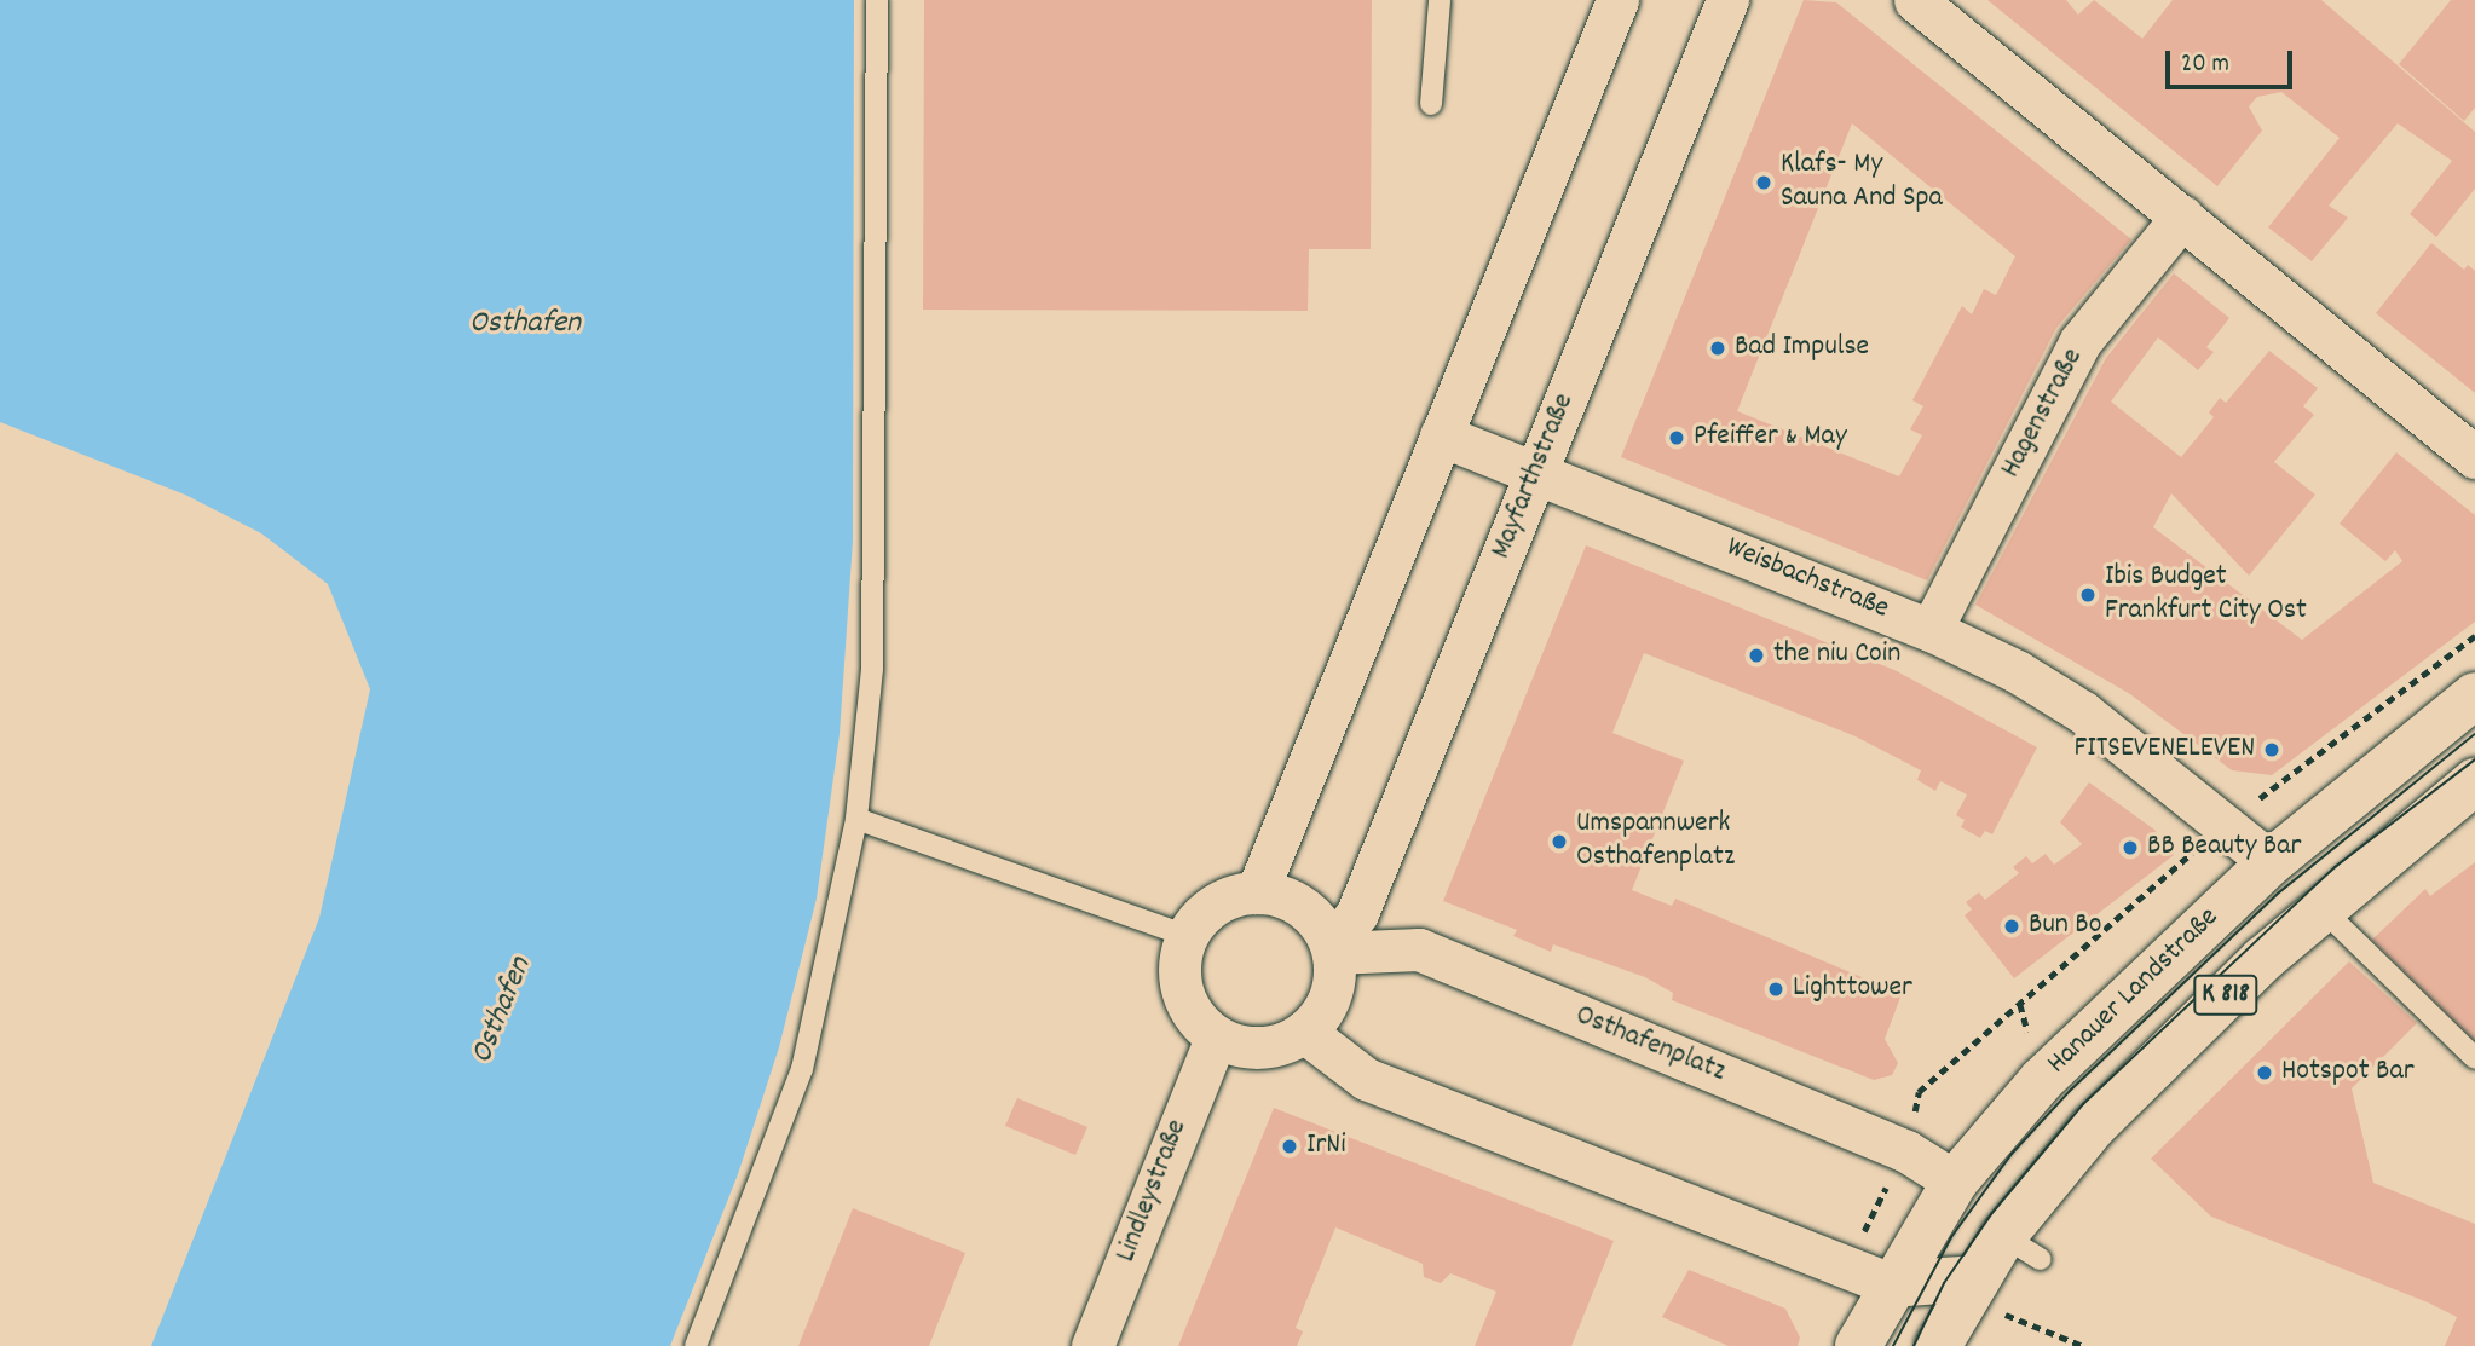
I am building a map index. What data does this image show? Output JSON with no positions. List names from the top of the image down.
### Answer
{
  "streets": {
    "main road": ["Hanauer Landstraße", "K 818"],
    "street": [
      "Hagenstraße",
      "Mayfarthstraße",
      "Weisbachstraße",
      "Osthafenplatz",
      "Lindleystraße"
    ]
  },
  "crossings": [
    ["Hagenstraße", "Weisbachstraße"],
    ["Mayfarthstraße", "Weisbachstraße"],
    ["Mayfarthstraße", "Osthafenplatz"],
    ["Mayfarthstraße", "Lindleystraße"],
    ["Weisbachstraße", "Hanauer Landstraße"],
    ["Hanauer Landstraße", "Osthafenplatz"],
    ["Osthafenplatz", "Lindleystraße"]
  ],
  "water": ["Osthafen"],
  "places": [
    "Klafs- My Sauna And Spa",
    "Bad Impulse",
    "Pfeiffer & May",
    "Ibis Budget Frankfurt City Ost",
    "the niu Coin",
    "FITSEVENELEVEN",
    "Umspannwerk Osthafenplatz",
    "BB Beauty Bar",
    "Bun Bo",
    "Lighttower",
    "Hotspot Bar",
    "IrNi"
  ],
  "scale_bar": "20 m"
}
